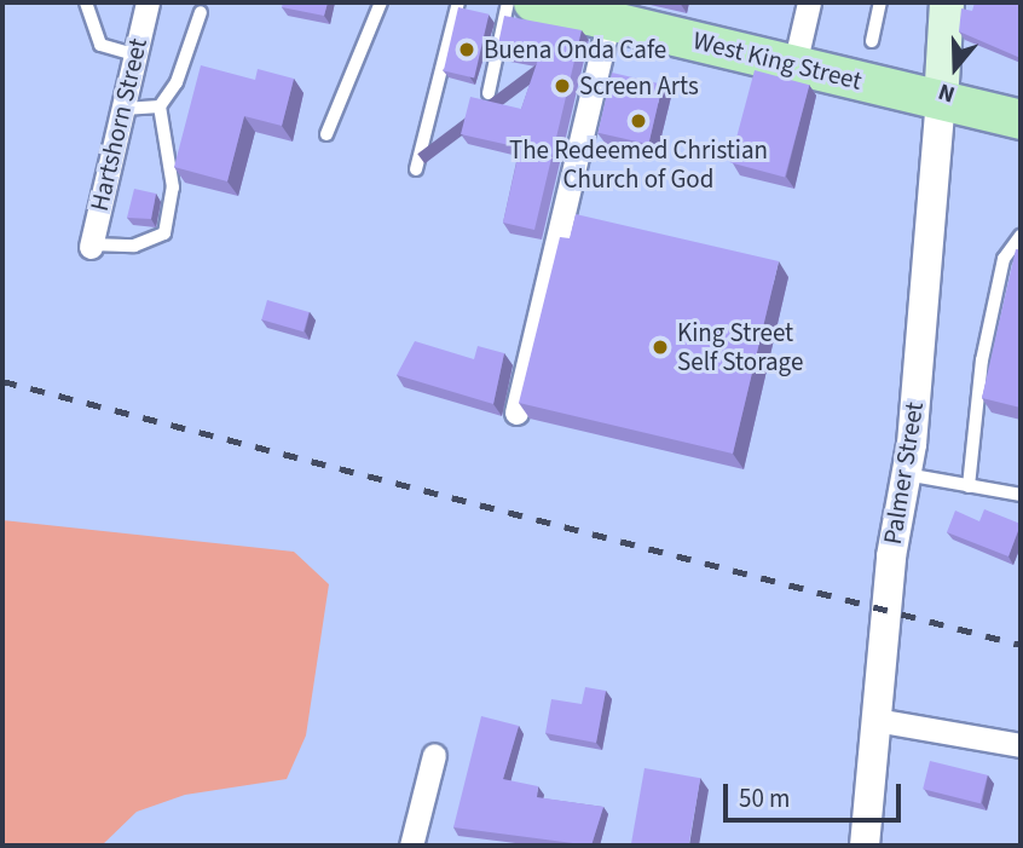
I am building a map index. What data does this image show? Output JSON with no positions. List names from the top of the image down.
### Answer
{
  "streets": {
    "main road": ["West King Street"],
    "street": ["Hartshorn Street", "Palmer Street"]
  },
  "crossings": [
    ["West King Street", "Palmer Street"]
  ],
  "places": [
    "Buena Onda Cafe",
    "Screen Arts",
    "The Redeemed Christian Church of God",
    "King Street Self Storage"
  ],
  "scale_bar": "50 m",
  "north": "bottom"
}
